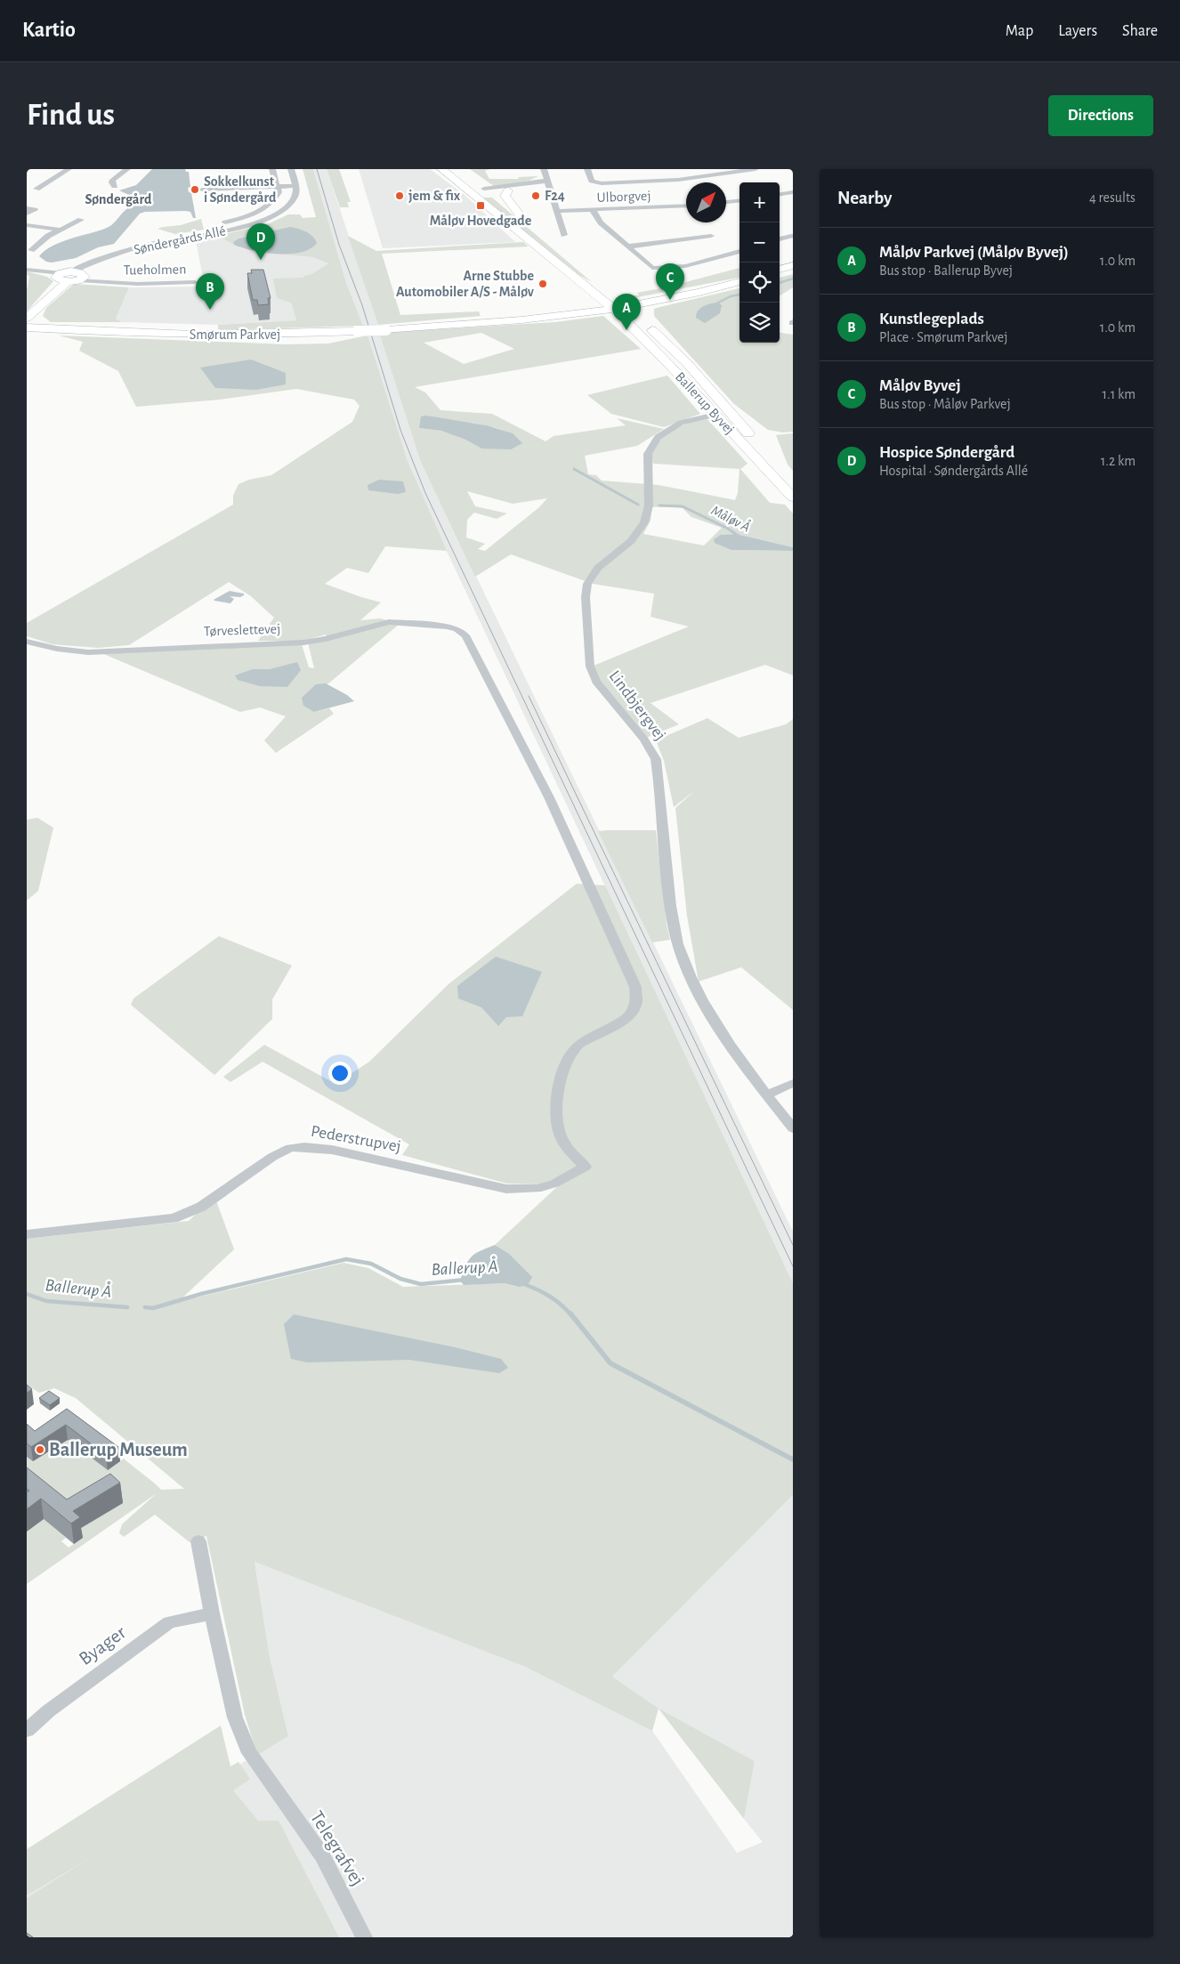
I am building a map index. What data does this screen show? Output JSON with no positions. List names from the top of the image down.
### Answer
{
  "streets": {
    "main road": ["Søndergårds Allé", "Smørum Parkvej", "Ballerup Byvej"],
    "street": [
      "Ulborgvej",
      "Tueholmen",
      "Tørveslettevej",
      "Lindbjergvej",
      "Pederstrupvej",
      "Byager",
      "Telegrafvej"
    ]
  },
  "crossings": [
    ["Søndergårds Allé", "Tueholmen"],
    ["Smørum Parkvej", "Ballerup Byvej"],
    ["Ballerup Byvej", "Lindbjergvej"],
    ["Tørveslettevej", "Pederstrupvej"],
    ["Byager", "Telegrafvej"]
  ],
  "districts": ["Søndergård"],
  "water": ["Måløv Å", "Ballerup Å"],
  "places": {
    "other": [
      "Sokkelkunst i Søndergård",
      "jem & fix",
      "F24",
      "Arne Stubbe Automobiler A/S - Måløv",
      "Ballerup Museum"
    ],
    "transit": ["Måløv Hovedgade"]
  },
  "north": "top right",
  "page": {
    "header": "Kartio",
    "nav": ["Map", "Layers", "Share"],
    "buttons": "Directions",
    "title": "Find us",
    "heading": ["Nearby", "4 results"],
    "map_buttons": ["+", "−"],
    "pins": [
      "D",
      "C",
      "B",
      "A"
    ],
    "list": [
      {
        "mark": "A",
        "name": "Måløv Parkvej (Måløv Byvej)",
        "note": "Bus stop · Ballerup Byvej",
        "value": "1.0 km"
      },
      {
        "mark": "B",
        "name": "Kunstlegeplads",
        "note": "Place · Smørum Parkvej",
        "value": "1.0 km"
      },
      {
        "mark": "C",
        "name": "Måløv Byvej",
        "note": "Bus stop · Måløv Parkvej",
        "value": "1.1 km"
      },
      {
        "mark": "D",
        "name": "Hospice Søndergård",
        "note": "Hospital · Søndergårds Allé",
        "value": "1.2 km"
      }
    ]
  }
}
